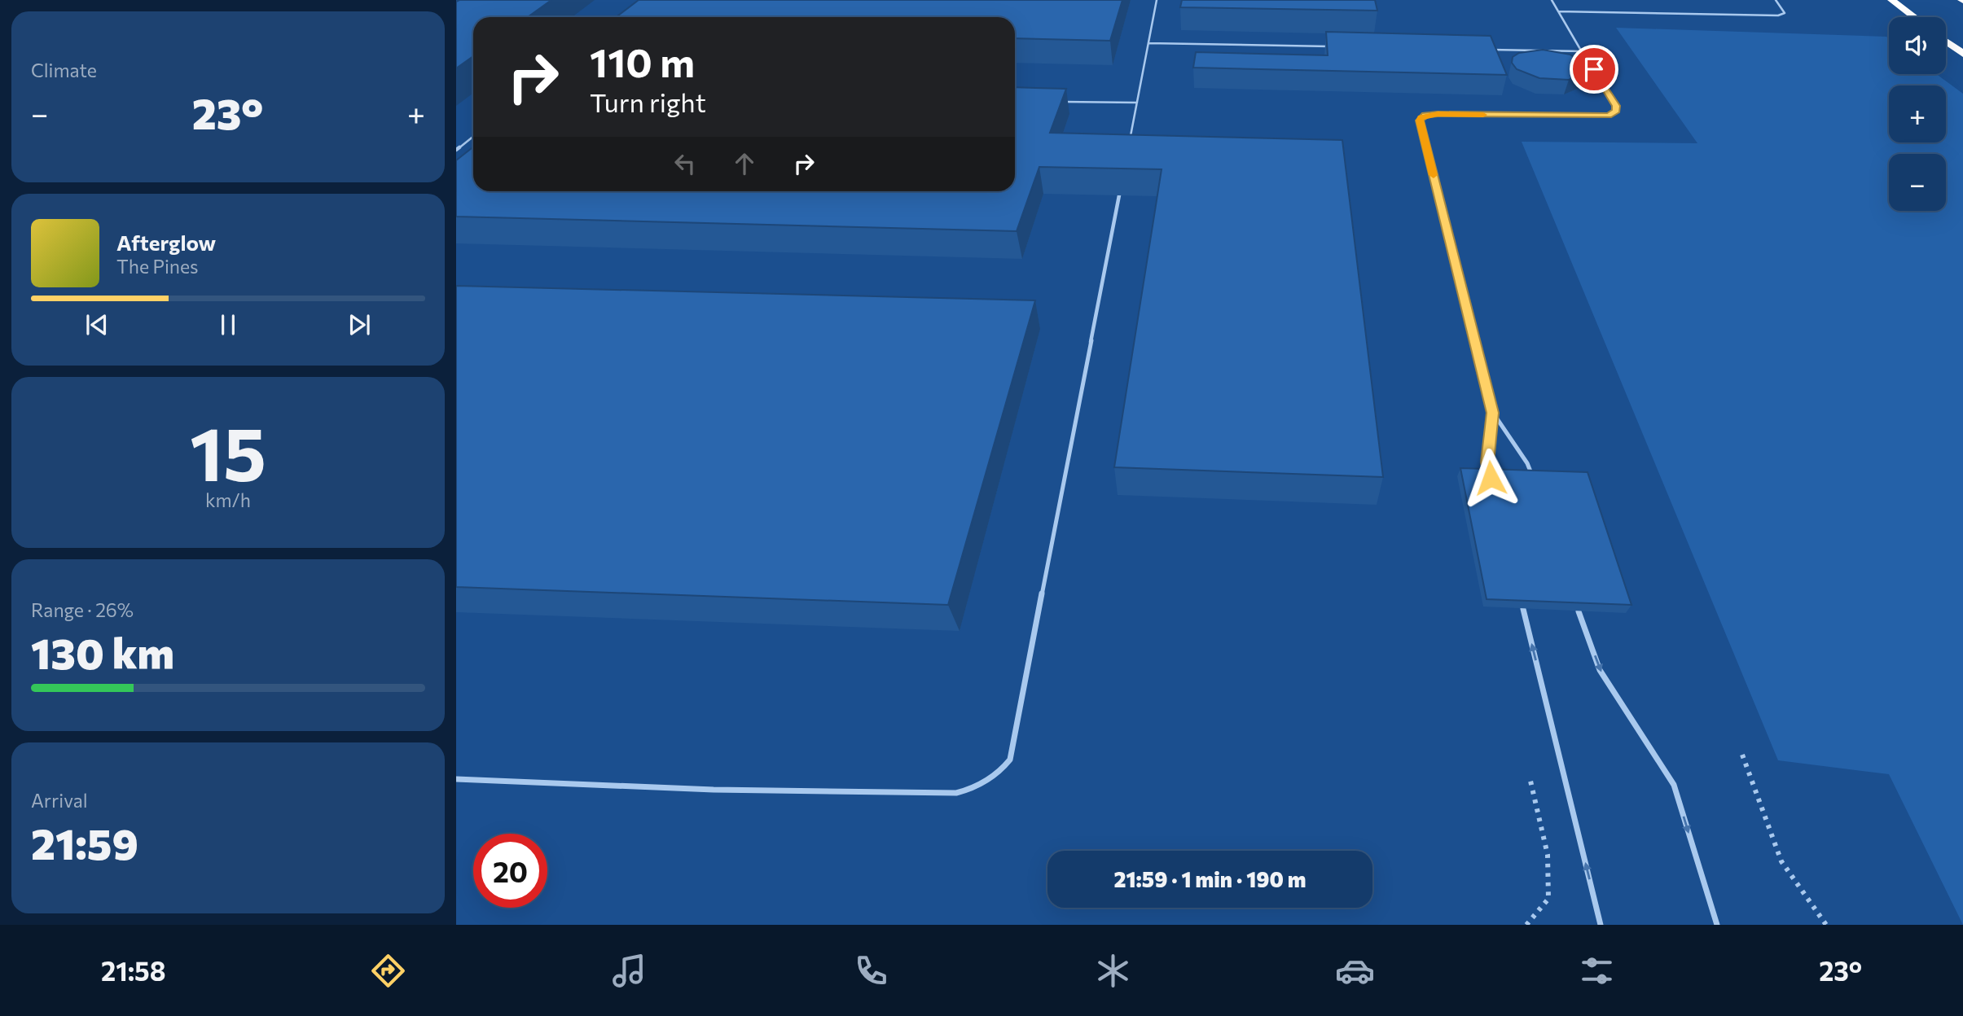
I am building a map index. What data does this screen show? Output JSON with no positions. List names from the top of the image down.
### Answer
{
  "page": {
    "tile": [
      "Climate",
      ["15", "km/h"],
      ["Range · 26%", "130 km"],
      ["Arrival", "21:59"]
    ],
    "map_buttons": ["+", "−"],
    "turn": ["110 m", "Turn right"],
    "heat": ["−", "23°", "+"],
    "song": ["Afterglow", "The Pines"],
    "limit": "20",
    "trip": "21:59 · 1 min · 190 m",
    "tabs": ["21:58", "23°"]
  }
}
